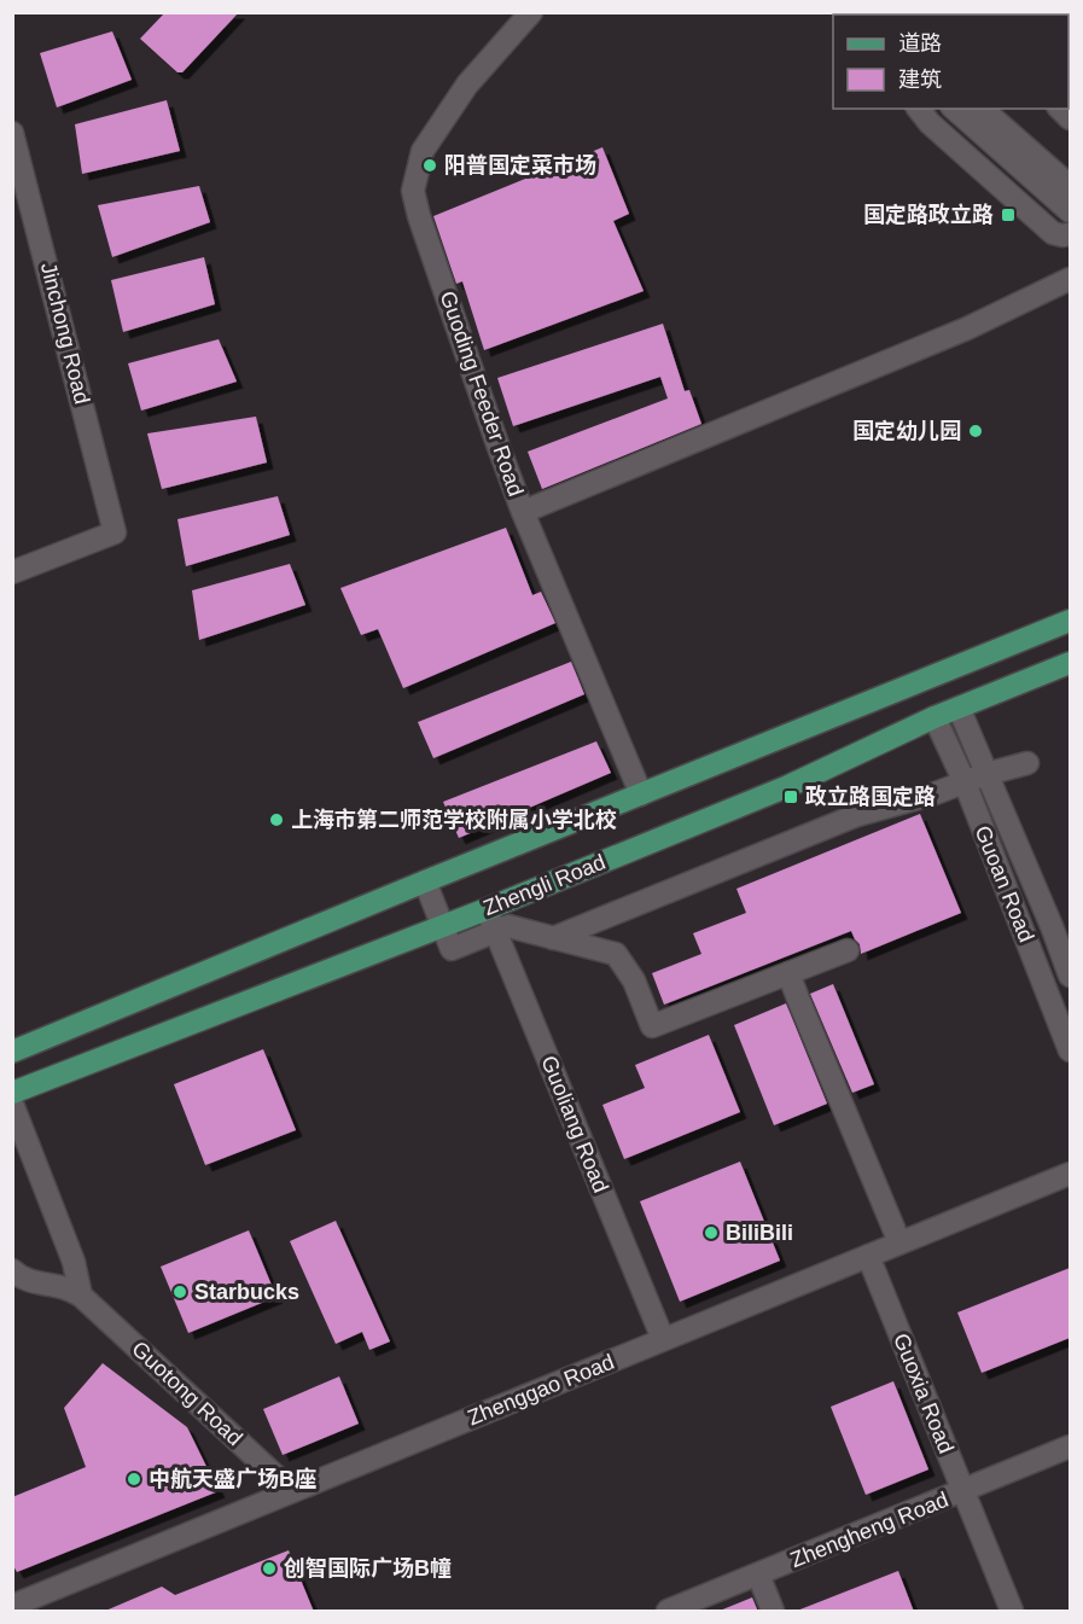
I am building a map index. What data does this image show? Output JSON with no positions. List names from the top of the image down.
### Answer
{
  "streets": {
    "main road": ["Zhengli Road"],
    "street": [
      "Jinchong Road",
      "Guoding Feeder Road",
      "Guoan Road",
      "Guoliang Road",
      "Zhenggao Road",
      "Guotong Road",
      "Guoxia Road",
      "Zhengheng Road"
    ]
  },
  "crossings": [
    ["Guoan Road", "Zhengli Road"],
    ["Zhengli Road", "Guoliang Road"],
    ["Guoliang Road", "Zhenggao Road"],
    ["Zhenggao Road", "Guotong Road"],
    ["Zhenggao Road", "Guoxia Road"],
    ["Guoxia Road", "Zhengheng Road"]
  ],
  "places": {
    "other": [
      "阳普国定菜市场",
      "国定幼儿园",
      "上海市第二师范学校附属小学北校",
      "BiliBili",
      "Starbucks",
      "中航天盛广场B座",
      "创智国际广场B幢"
    ],
    "transit": ["国定路政立路", "政立路国定路"]
  },
  "legend": ["道路", "建筑"]
}
